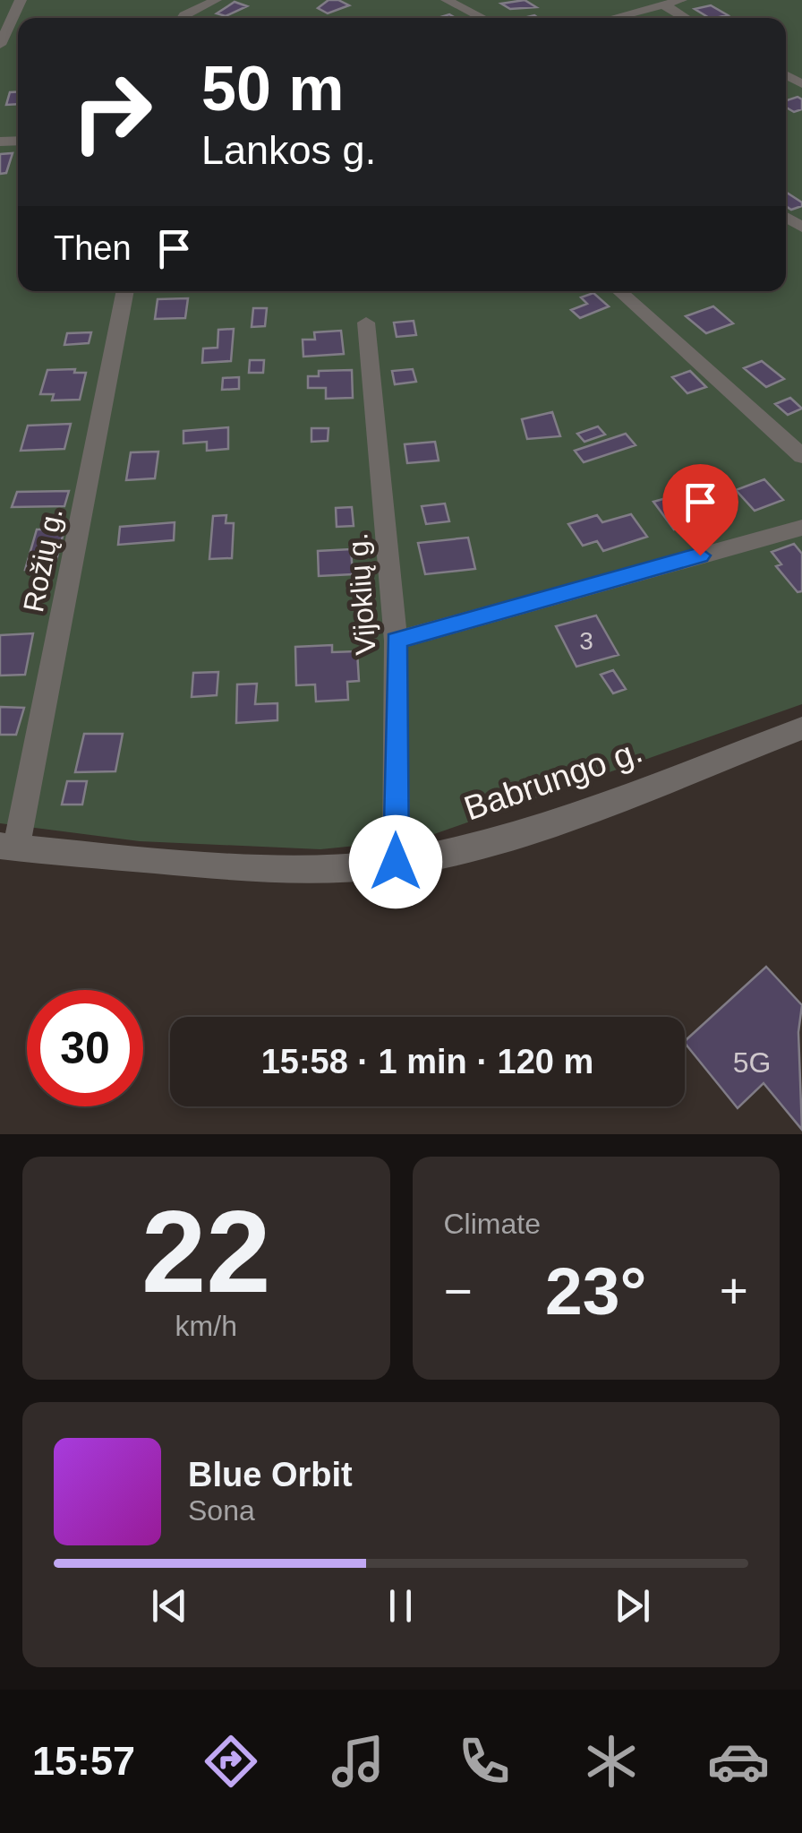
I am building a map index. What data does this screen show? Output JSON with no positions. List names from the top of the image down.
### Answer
{
  "streets": {
    "street": ["Rožių g.", "Vijoklių g.", "Babrungo g."]
  },
  "crossings": [
    ["Rožių g.", "Babrungo g."],
    ["Vijoklių g.", "Babrungo g."]
  ],
  "house_numbers": ["3", "5G"],
  "page": {
    "turn": ["50 m", "Lankos g."],
    "then": "Then",
    "limit": "30",
    "trip": "15:58 · 1 min · 120 m",
    "tile": [
      ["22", "km/h"],
      "Climate"
    ],
    "heat": ["−", "23°", "+"],
    "song": ["Blue Orbit", "Sona"],
    "tabs": "15:57"
  }
}
